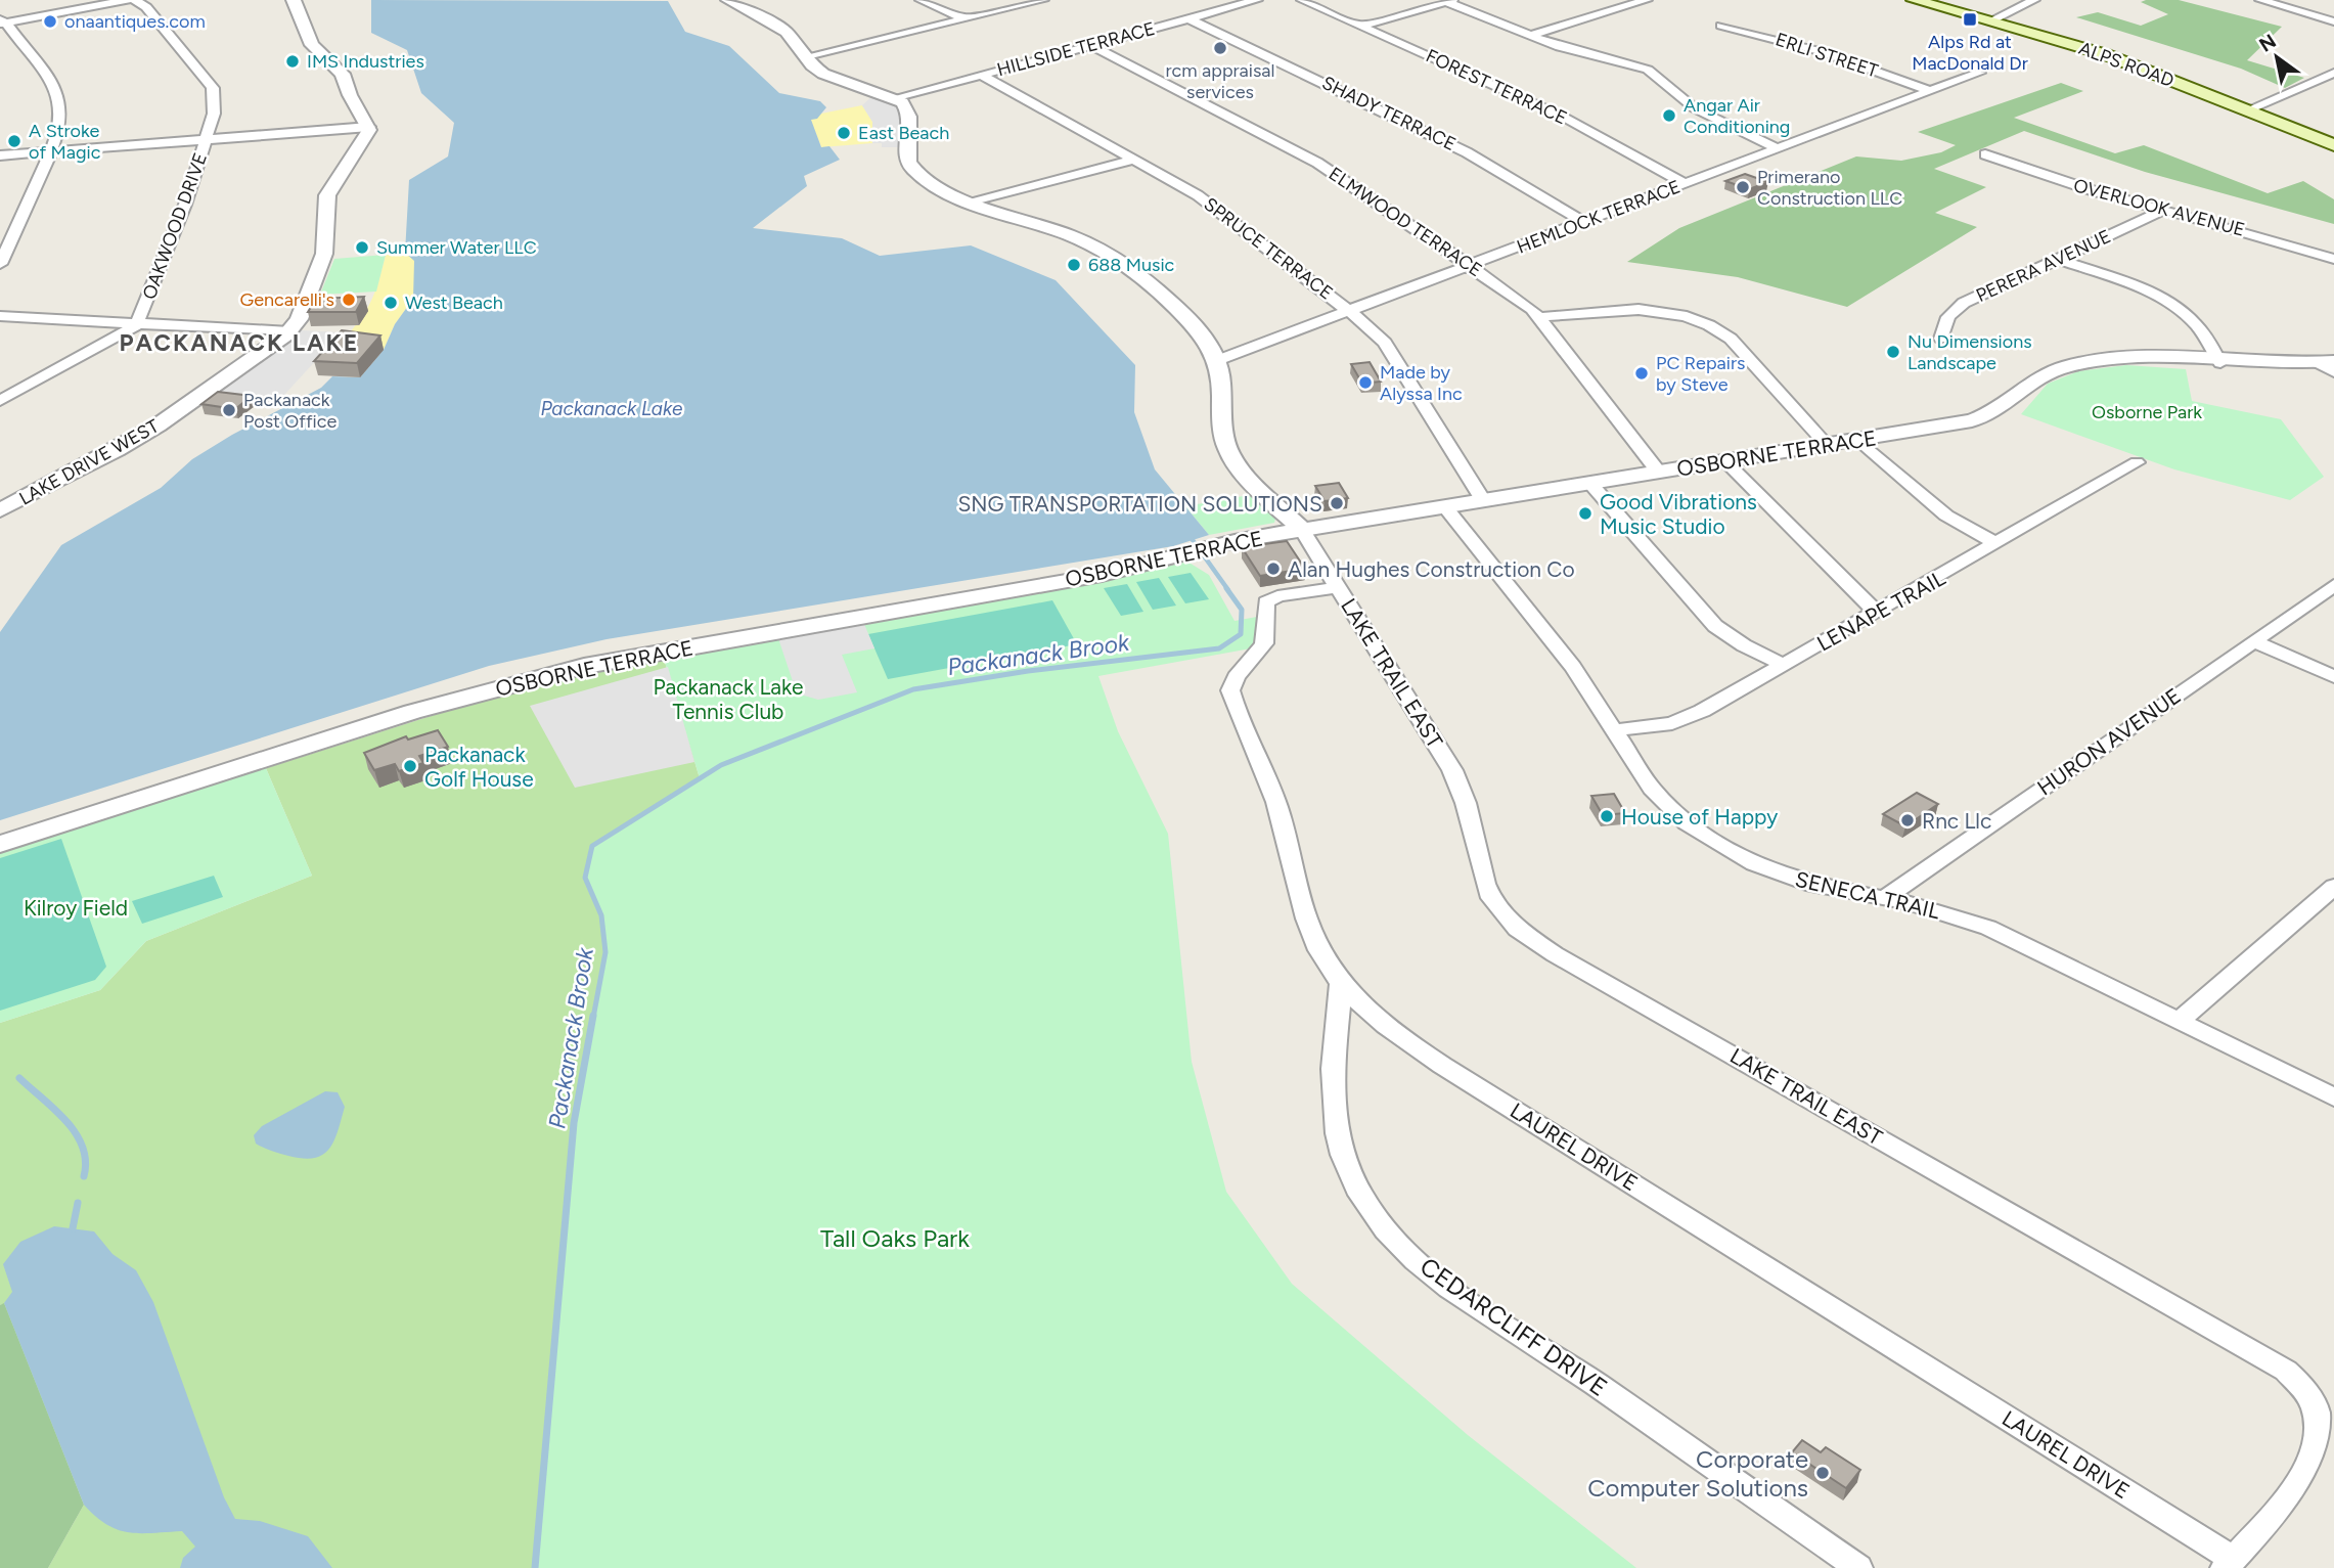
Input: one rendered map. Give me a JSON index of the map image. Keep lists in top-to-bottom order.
{
  "streets": {
    "main road": ["ALPS ROAD"],
    "street": [
      "HILLSIDE TERRACE",
      "ERLI STREET",
      "FOREST TERRACE",
      "SHADY TERRACE",
      "OVERLOOK AVENUE",
      "HEMLOCK TERRACE",
      "ELMWOOD TERRACE",
      "OAKWOOD DRIVE",
      "SPRUCE TERRACE",
      "PERERA AVENUE",
      "OSBORNE TERRACE",
      "LAKE DRIVE WEST",
      "LENAPE TRAIL",
      "LAKE TRAIL EAST",
      "HURON AVENUE",
      "SENECA TRAIL",
      "LAUREL DRIVE",
      "CEDARCLIFF DRIVE"
    ]
  },
  "crossings": [
    ["HILLSIDE TERRACE", "SHADY TERRACE"],
    ["HILLSIDE TERRACE", "ELMWOOD TERRACE"],
    ["HILLSIDE TERRACE", "SPRUCE TERRACE"],
    ["ERLI STREET", "HEMLOCK TERRACE"],
    ["FOREST TERRACE", "HEMLOCK TERRACE"],
    ["SHADY TERRACE", "HEMLOCK TERRACE"],
    ["OVERLOOK AVENUE", "PERERA AVENUE"],
    ["HEMLOCK TERRACE", "ELMWOOD TERRACE"],
    ["HEMLOCK TERRACE", "SPRUCE TERRACE"],
    ["ELMWOOD TERRACE", "OSBORNE TERRACE"],
    ["SPRUCE TERRACE", "OSBORNE TERRACE"],
    ["OSBORNE TERRACE", "LAKE TRAIL EAST"],
    ["OSBORNE TERRACE", "SENECA TRAIL"],
    ["LENAPE TRAIL", "SENECA TRAIL"],
    ["LAKE TRAIL EAST", "LAUREL DRIVE"],
    ["HURON AVENUE", "SENECA TRAIL"],
    ["LAUREL DRIVE", "CEDARCLIFF DRIVE"]
  ],
  "districts": ["PACKANACK LAKE"],
  "water": ["Packanack Lake", "Packanack Brook"],
  "parks": [
    "Osborne Park",
    "Packanack Lake Tennis Club",
    "Kilroy Field",
    "Tall Oaks Park"
  ],
  "places": {
    "transit": ["Alps Rd at MacDonald Dr"],
    "other": [
      "onaantiques.com",
      "rcm appraisal services",
      "IMS Industries",
      "Angar Air Conditioning",
      "East Beach",
      "A Stroke of Magic",
      "Primerano Construction LLC",
      "Summer Water LLC",
      "688 Music",
      "Gencarelli's",
      "West Beach",
      "Nu Dimensions Landscape",
      "PC Repairs by Steve",
      "Made by Alyssa Inc",
      "Packanack Post Office",
      "SNG TRANSPORTATION SOLUTIONS",
      "Good Vibrations Music Studio",
      "Alan Hughes Construction Co",
      "Packanack Golf House",
      "House of Happy",
      "Rnc Llc",
      "Corporate Computer Solutions"
    ]
  },
  "north": "top left"
}
